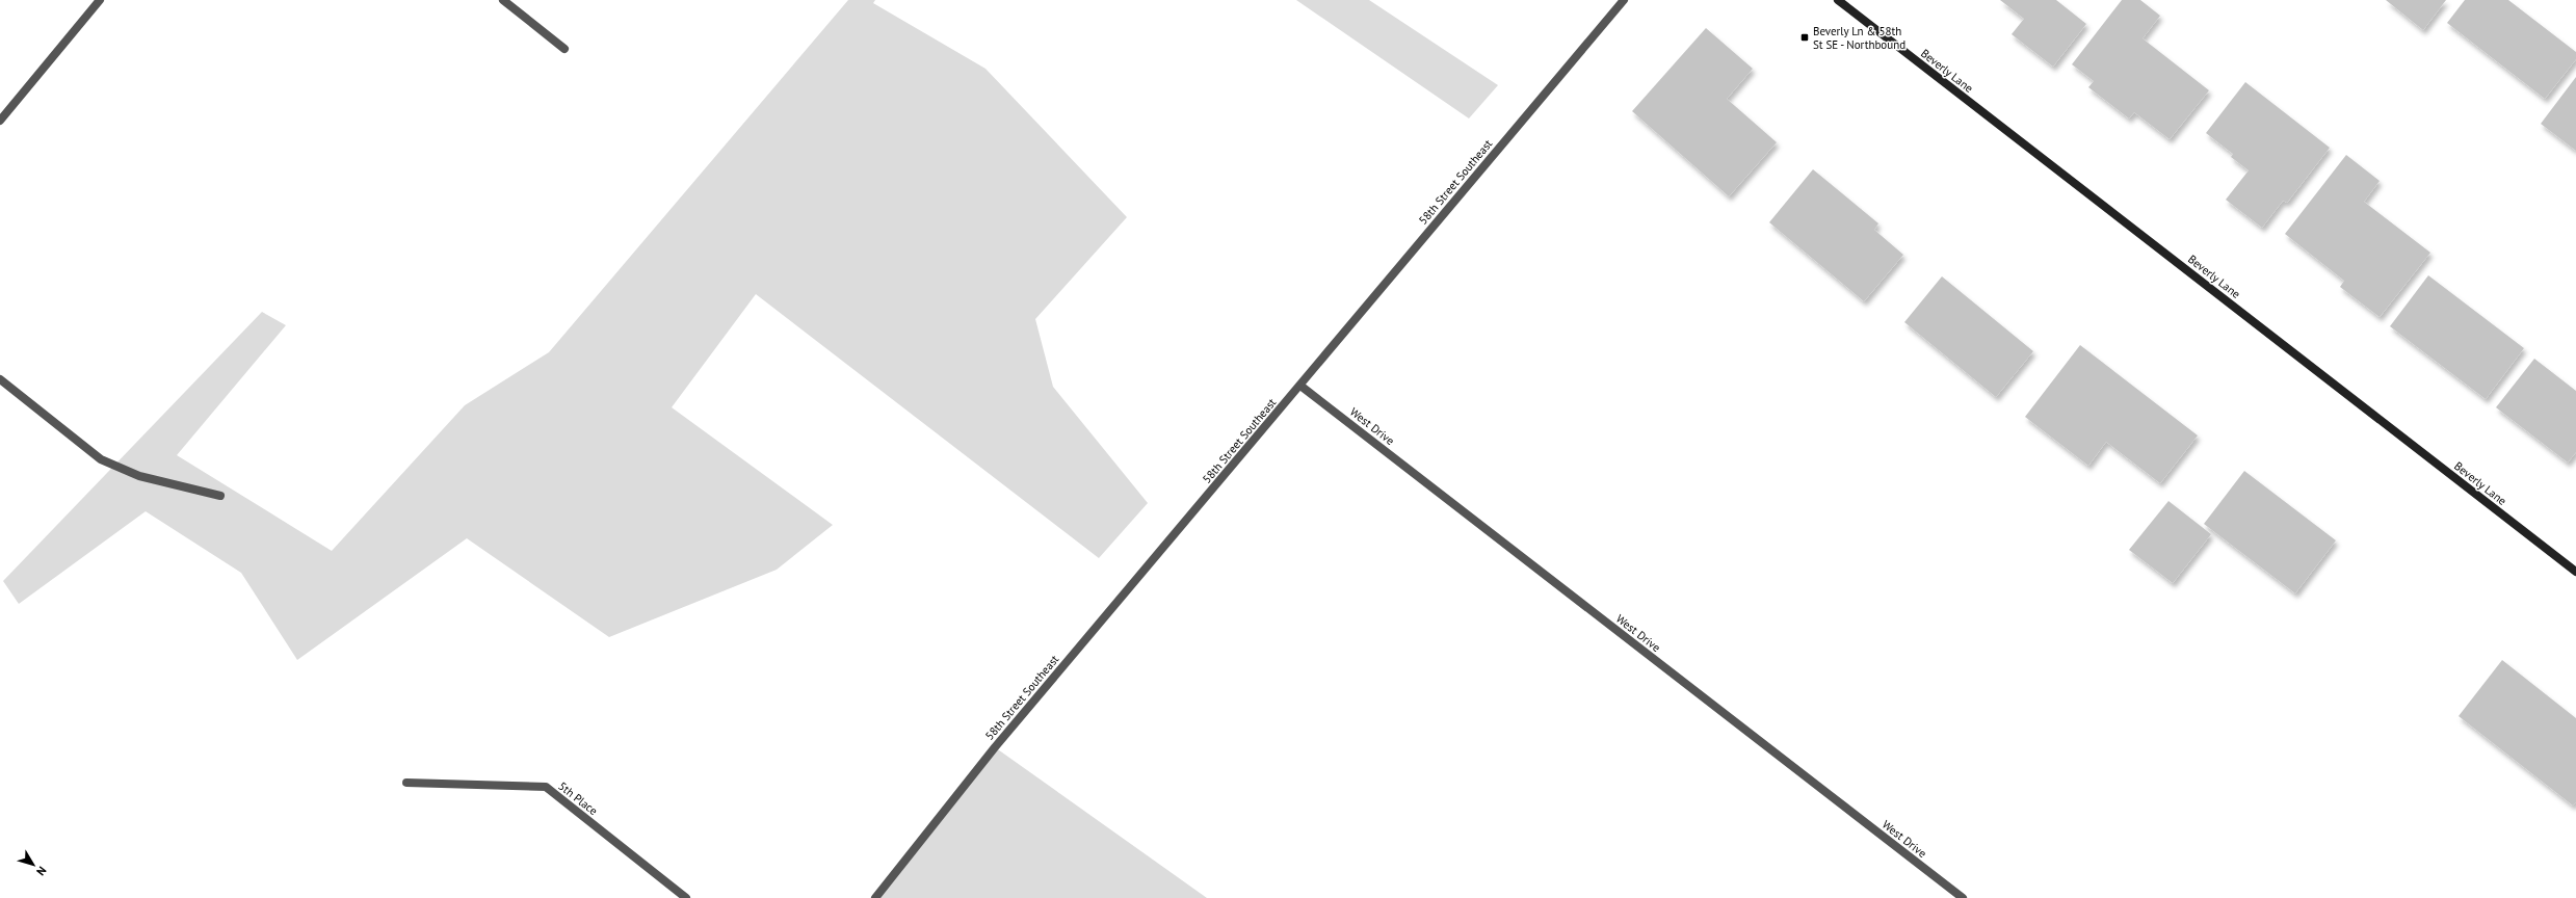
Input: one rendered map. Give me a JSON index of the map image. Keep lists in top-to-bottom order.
{
  "streets": {
    "street": [
      "Beverly Lane",
      "58th Street Southeast",
      "West Drive",
      "5th Place"
    ]
  },
  "crossings": [
    ["58th Street Southeast", "West Drive"]
  ],
  "places": {
    "transit": ["Beverly Ln & 58th St SE - Northbound"]
  },
  "north": "bottom right"
}
